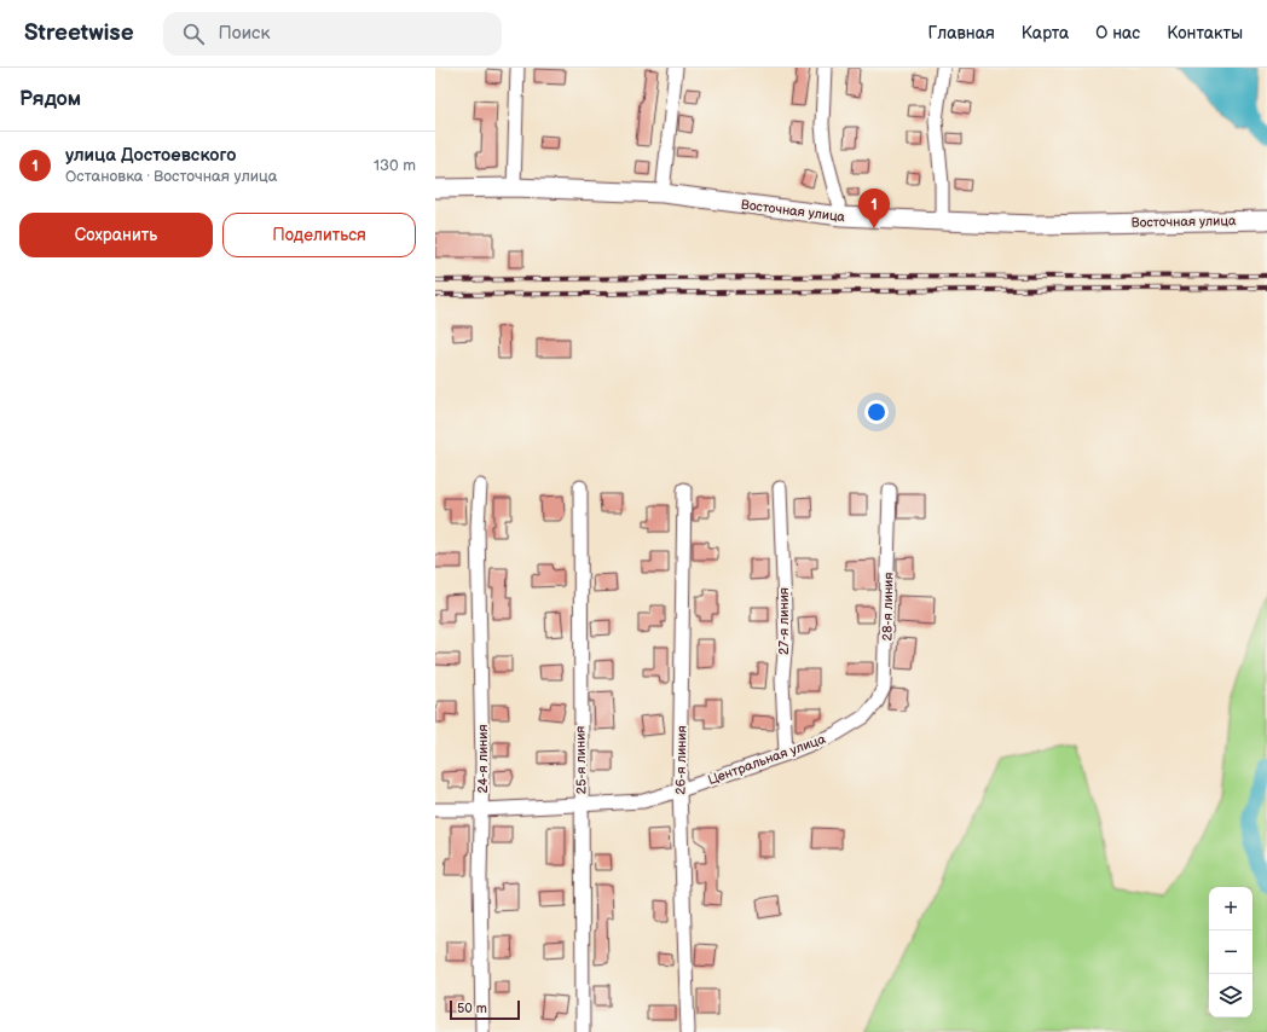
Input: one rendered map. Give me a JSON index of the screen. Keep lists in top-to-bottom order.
{
  "streets": {
    "main road": ["Восточная улица"],
    "street": [
      "28-я линия",
      "27-я линия",
      "24-я линия",
      "Центральная улица",
      "25-я линия",
      "26-я линия"
    ]
  },
  "crossings": [
    ["28-я линия", "Центральная улица"],
    ["27-я линия", "Центральная улица"],
    ["24-я линия", "Центральная улица"],
    ["Центральная улица", "25-я линия"],
    ["Центральная улица", "26-я линия"]
  ],
  "scale_bar": "50 m",
  "page": {
    "header": "Streetwise",
    "search": "Поиск",
    "nav": [
      "Главная",
      "Карта",
      "О нас",
      "Контакты"
    ],
    "heading": "Рядом",
    "list": [
      {
        "mark": "1",
        "name": "улица Достоевского",
        "note": "Остановка · Восточная улица",
        "value": "130 m"
      }
    ],
    "pins": "1",
    "buttons": ["Сохранить", "Поделиться"],
    "map_buttons": ["+", "−"],
    "scale": "50 m"
  }
}
